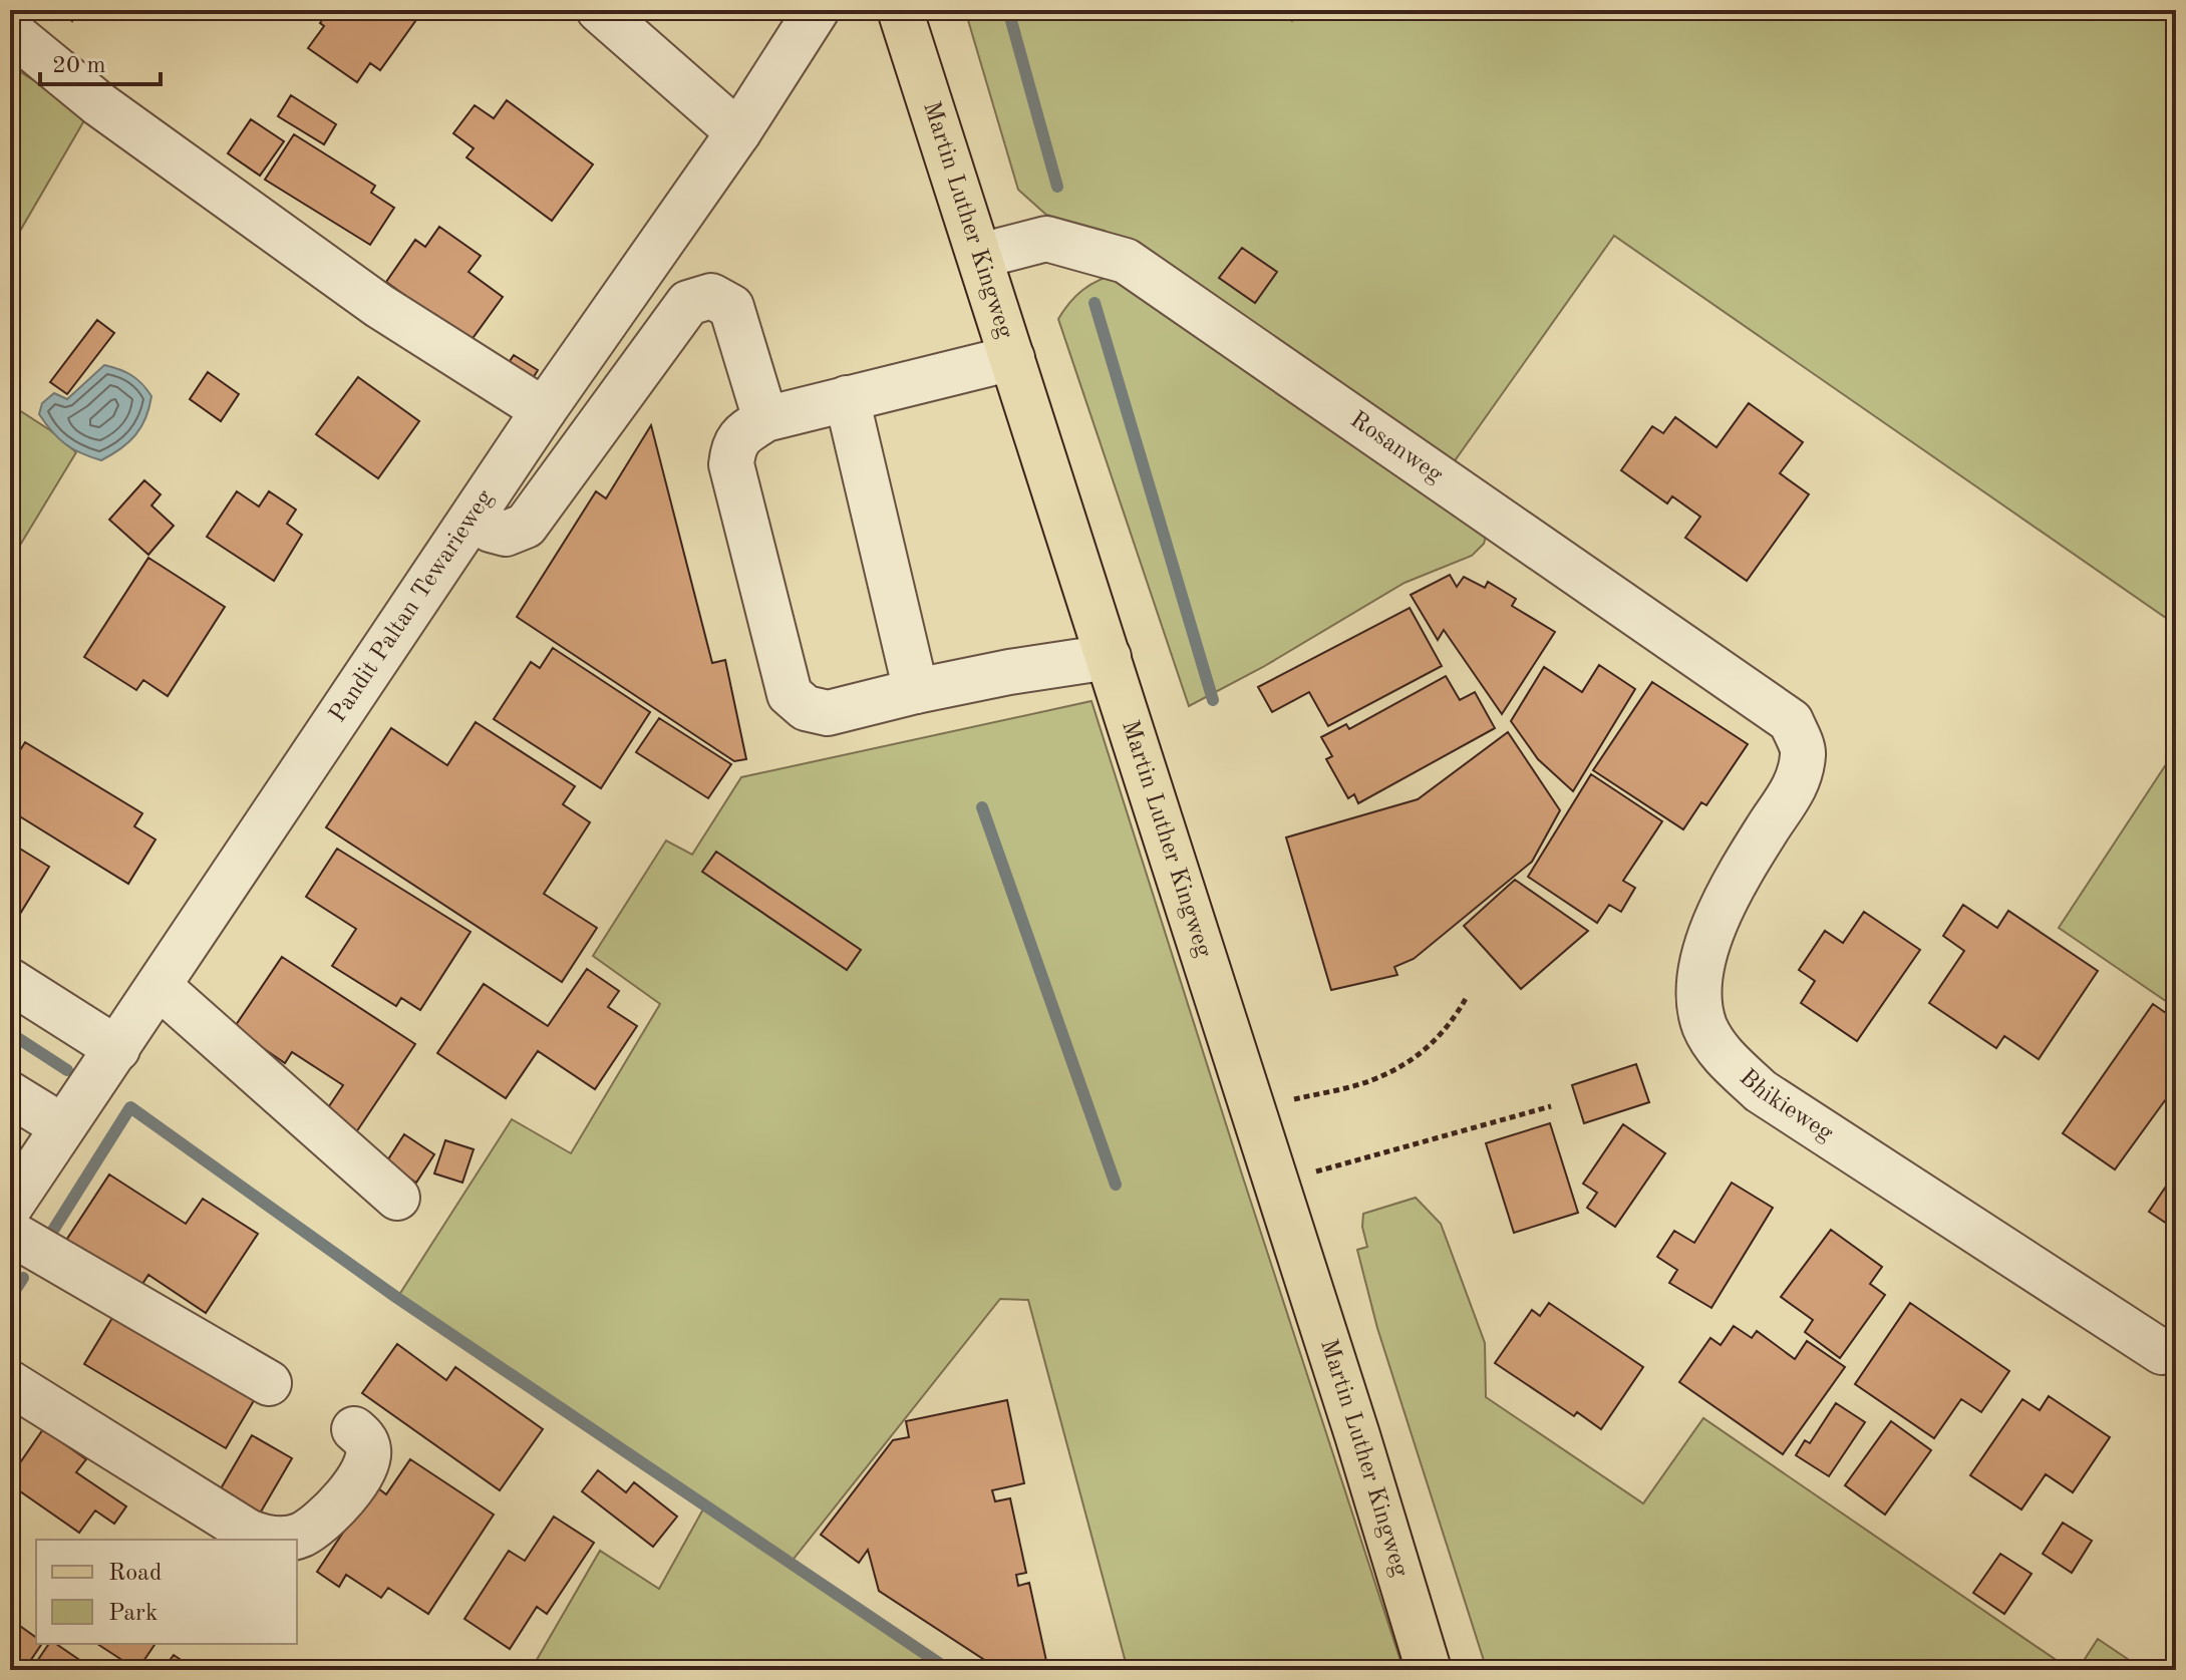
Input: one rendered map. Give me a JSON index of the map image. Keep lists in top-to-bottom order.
{
  "streets": {
    "main road": ["Martin Luther Kingweg"],
    "street": ["Rosanweg", "Pandit Paltan Tewarieweg", "Bhikieweg"]
  },
  "crossings": [
    ["Martin Luther Kingweg", "Rosanweg"],
    ["Rosanweg", "Bhikieweg"]
  ],
  "legend": ["Road", "Park"],
  "scale_bar": "20 m"
}
